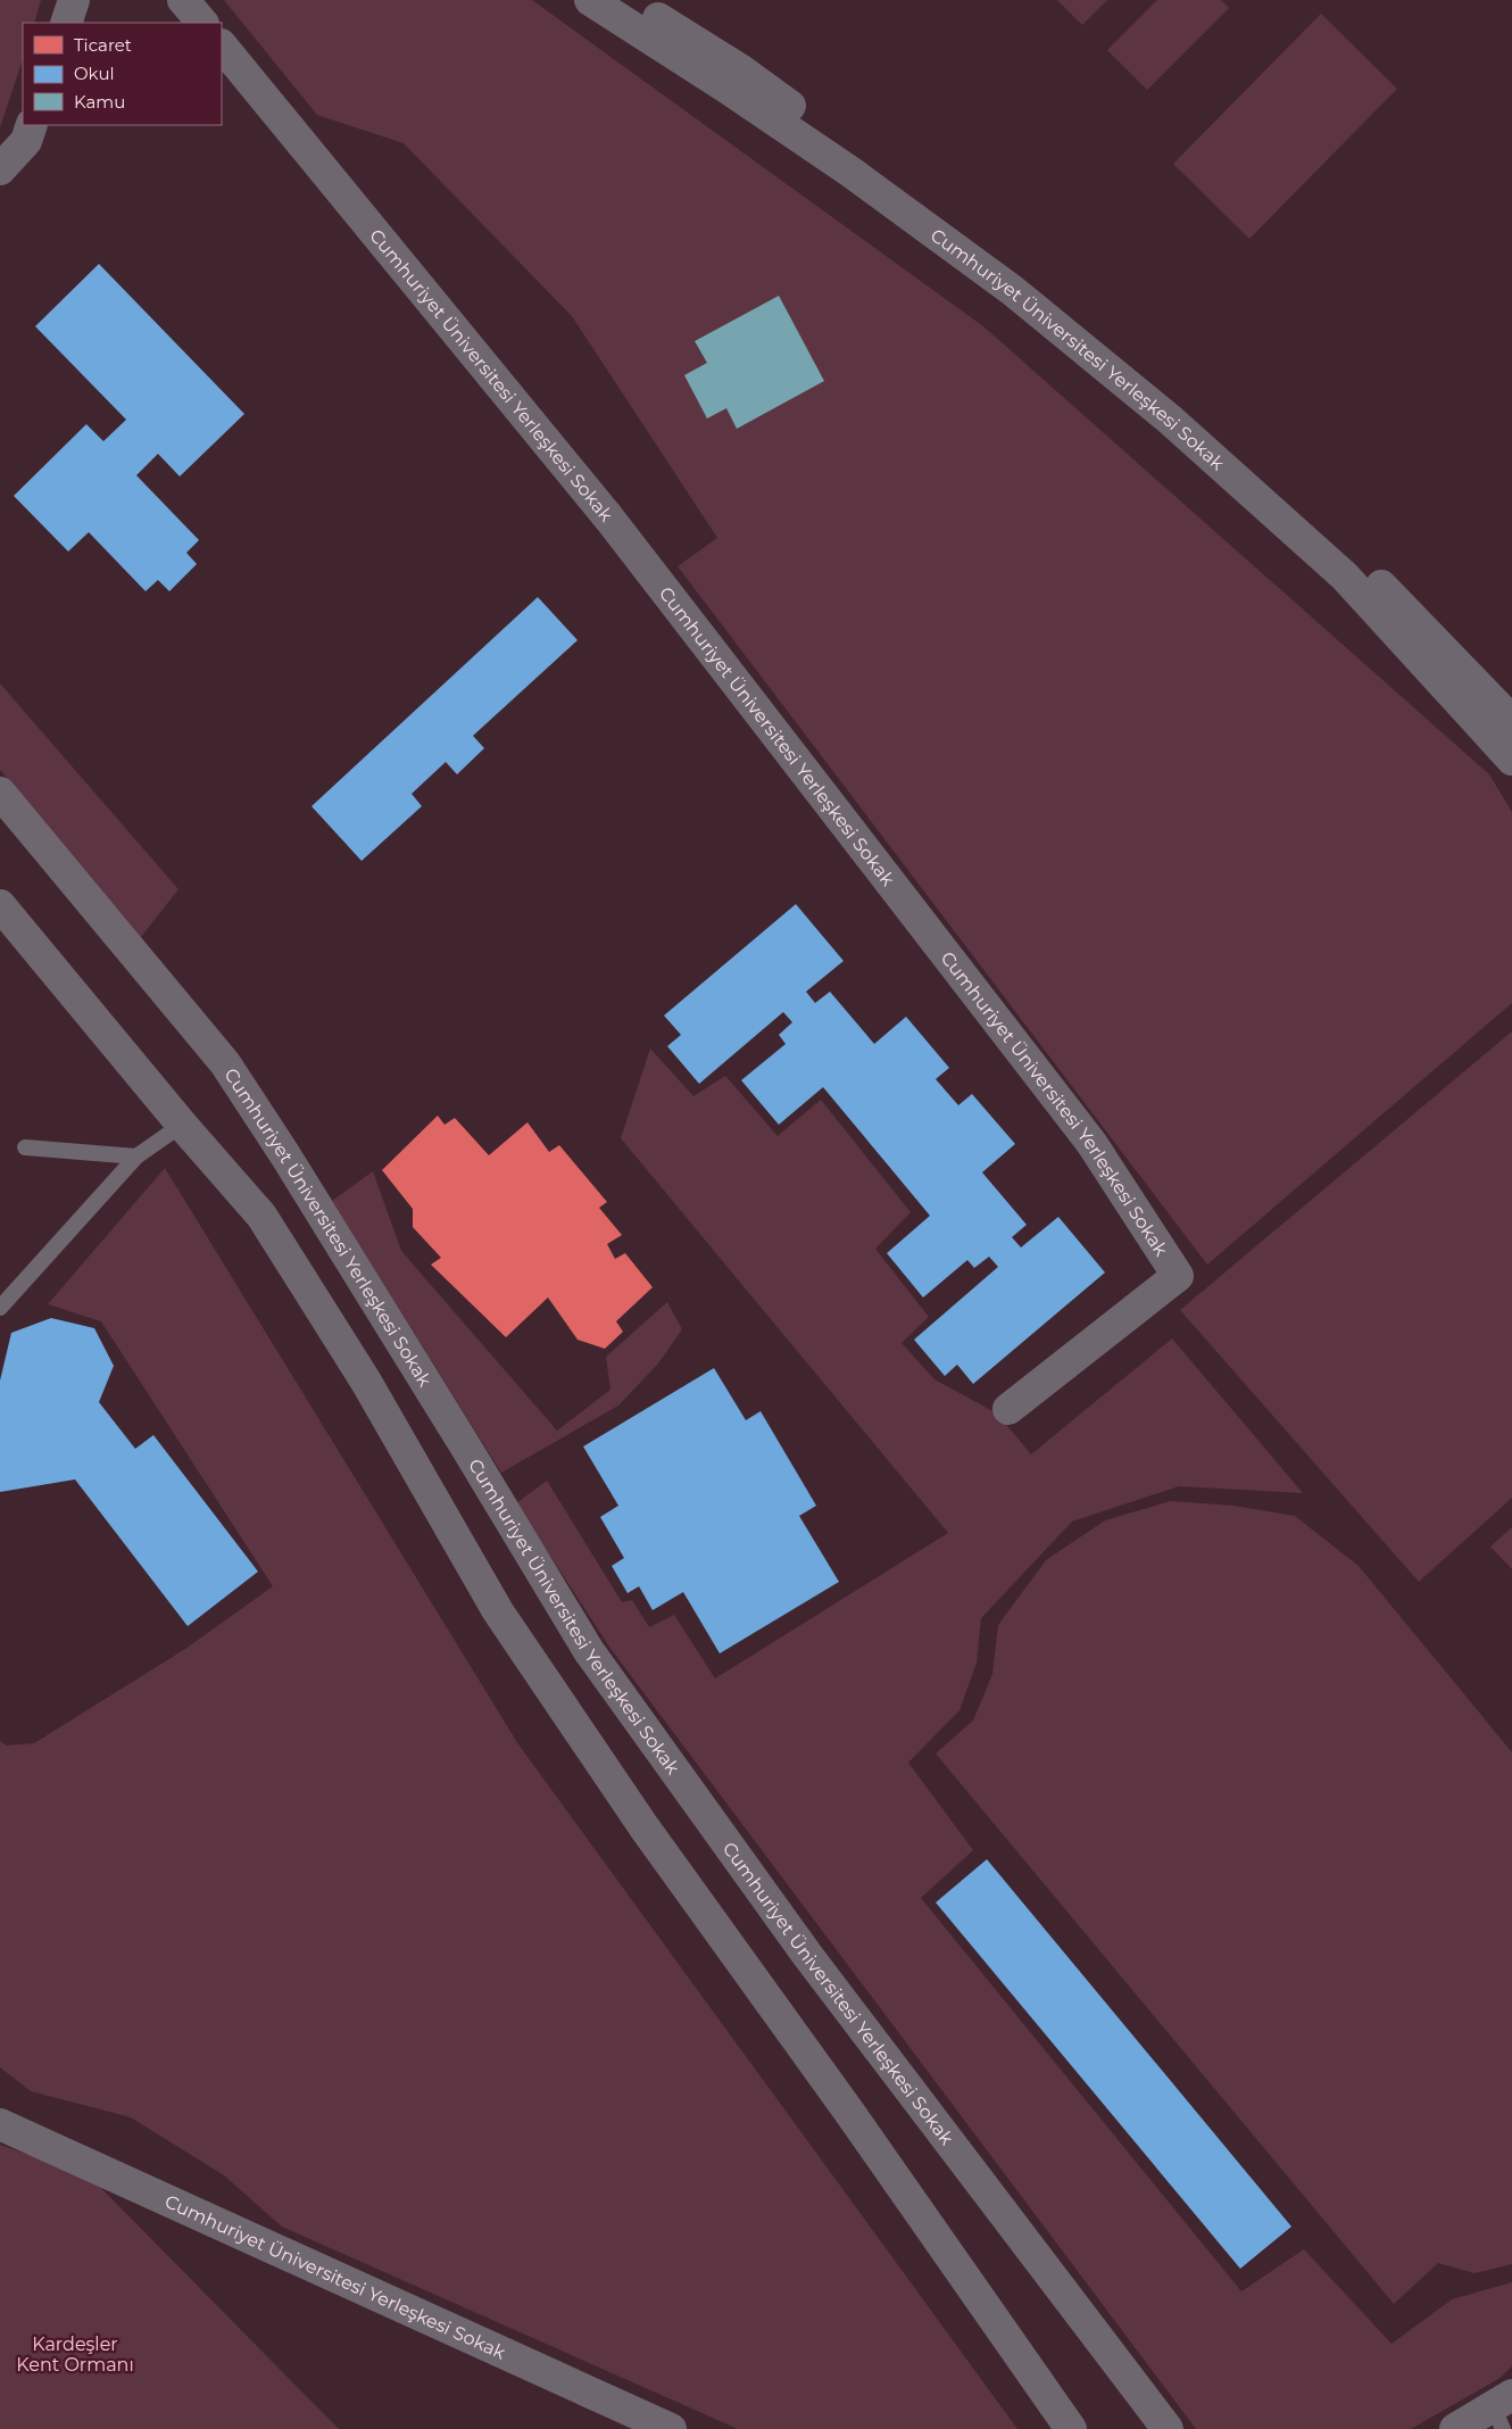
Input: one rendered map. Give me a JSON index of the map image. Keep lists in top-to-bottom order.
{
  "streets": {
    "street": ["Cumhuriyet Üniversitesi Yerleşkesi Sokak"]
  },
  "parks": ["Kardeşler Kent Ormanı"],
  "legend": ["Ticaret", "Okul", "Kamu"]
}
